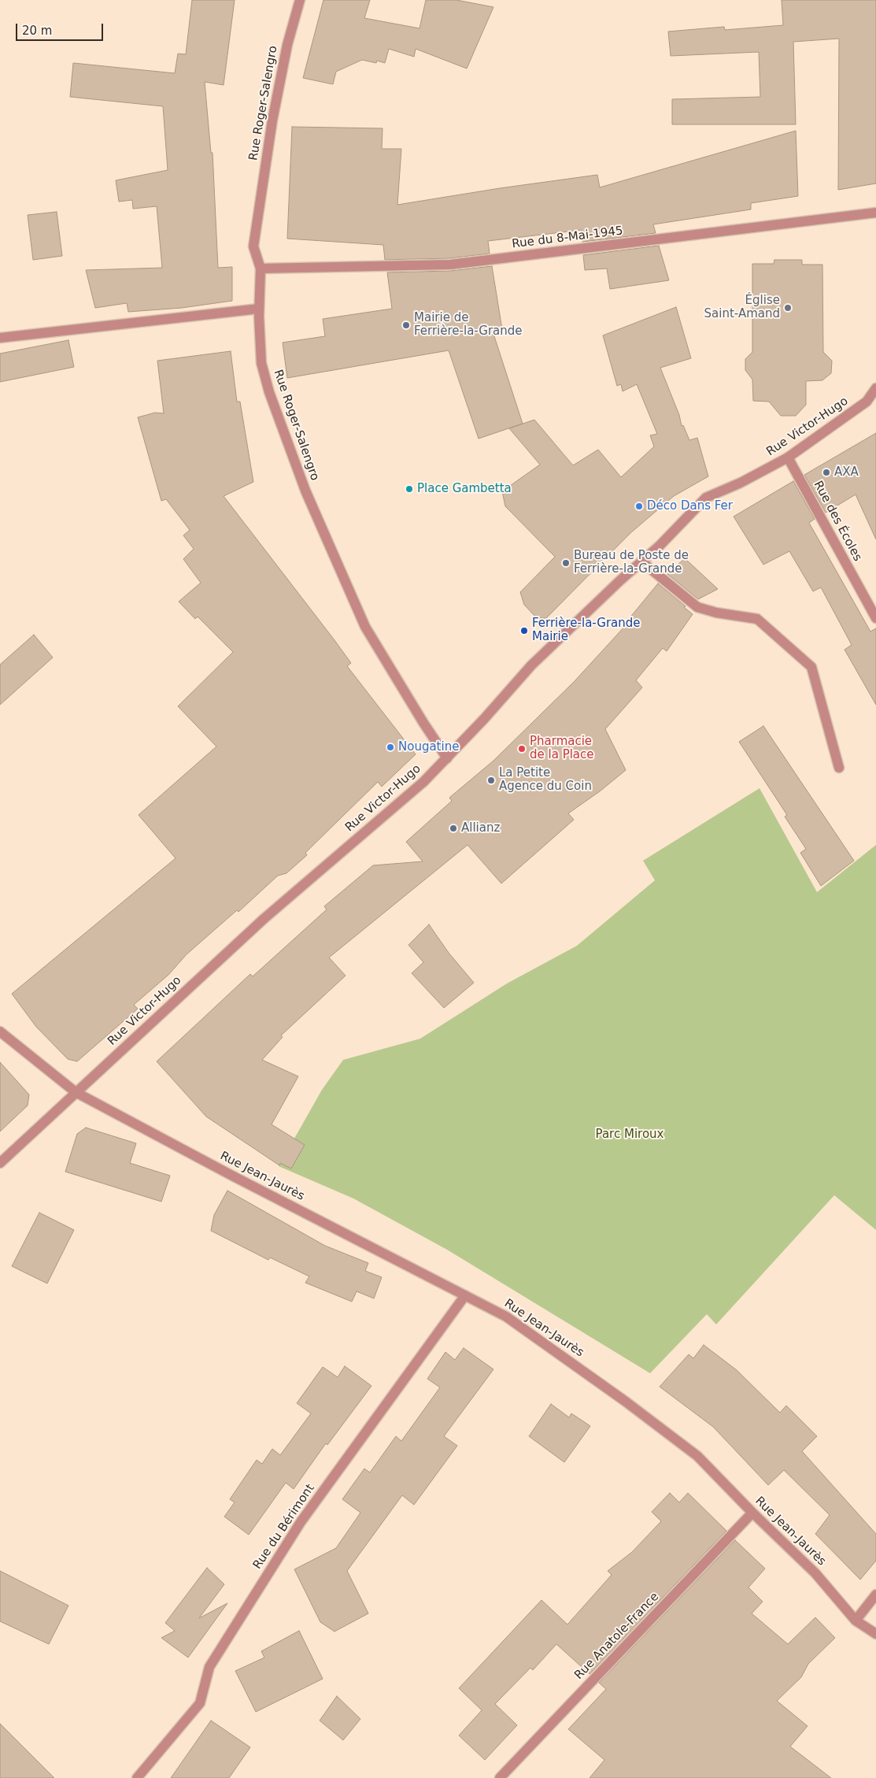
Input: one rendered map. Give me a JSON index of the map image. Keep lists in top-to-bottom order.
{
  "streets": {
    "street": [
      "Rue Roger-Salengro",
      "Rue du 8-Mai-1945",
      "Rue Victor-Hugo",
      "Rue des Écoles",
      "Rue Jean-Jaurès",
      "Rue du Bérimont",
      "Rue Anatole-France"
    ]
  },
  "crossings": [
    ["Rue Roger-Salengro", "Rue du 8-Mai-1945"],
    ["Rue Roger-Salengro", "Rue Victor-Hugo"],
    ["Rue Victor-Hugo", "Rue des Écoles"],
    ["Rue Victor-Hugo", "Rue Jean-Jaurès"],
    ["Rue Jean-Jaurès", "Rue du Bérimont"],
    ["Rue Jean-Jaurès", "Rue Anatole-France"]
  ],
  "parks": ["Parc Miroux"],
  "places": [
    "Église Saint-Amand",
    "Mairie de Ferrière-la-Grande",
    "AXA",
    "Place Gambetta",
    "Déco Dans Fer",
    "Bureau de Poste de Ferrière-la-Grande",
    "Ferrière-la-Grande Mairie",
    "Nougatine",
    "Pharmacie de la Place",
    "La Petite Agence du Coin",
    "Allianz"
  ],
  "scale_bar": "20 m"
}
